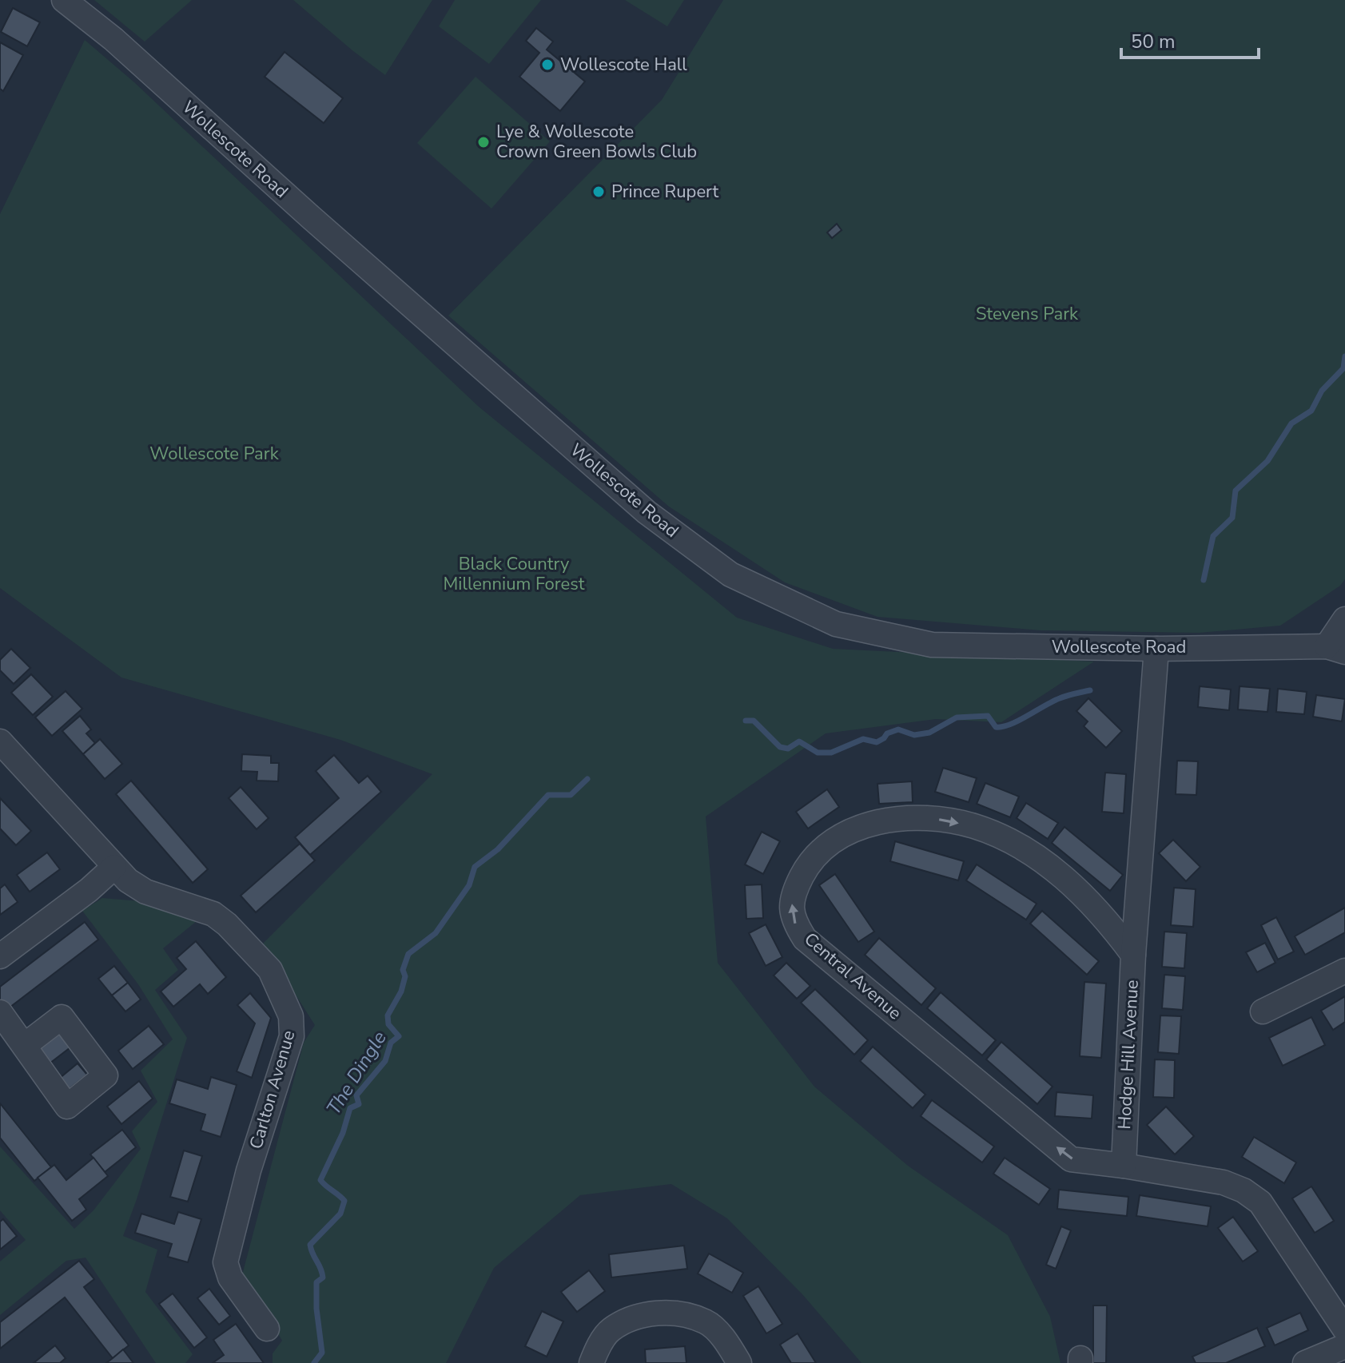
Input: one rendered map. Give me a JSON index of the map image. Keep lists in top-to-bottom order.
{
  "streets": {
    "street": [
      "Wollescote Road",
      "Central Avenue",
      "Hodge Hill Avenue",
      "Carlton Avenue"
    ]
  },
  "crossings": [
    ["Wollescote Road", "Hodge Hill Avenue"],
    ["Central Avenue", "Hodge Hill Avenue"]
  ],
  "water": ["The Dingle"],
  "parks": ["Stevens Park", "Wollescote Park", "Black Country Millennium Forest"],
  "places": ["Wollescote Hall", "Lye & Wollescote Crown Green Bowls Club", "Prince Rupert"],
  "scale_bar": "50 m"
}
